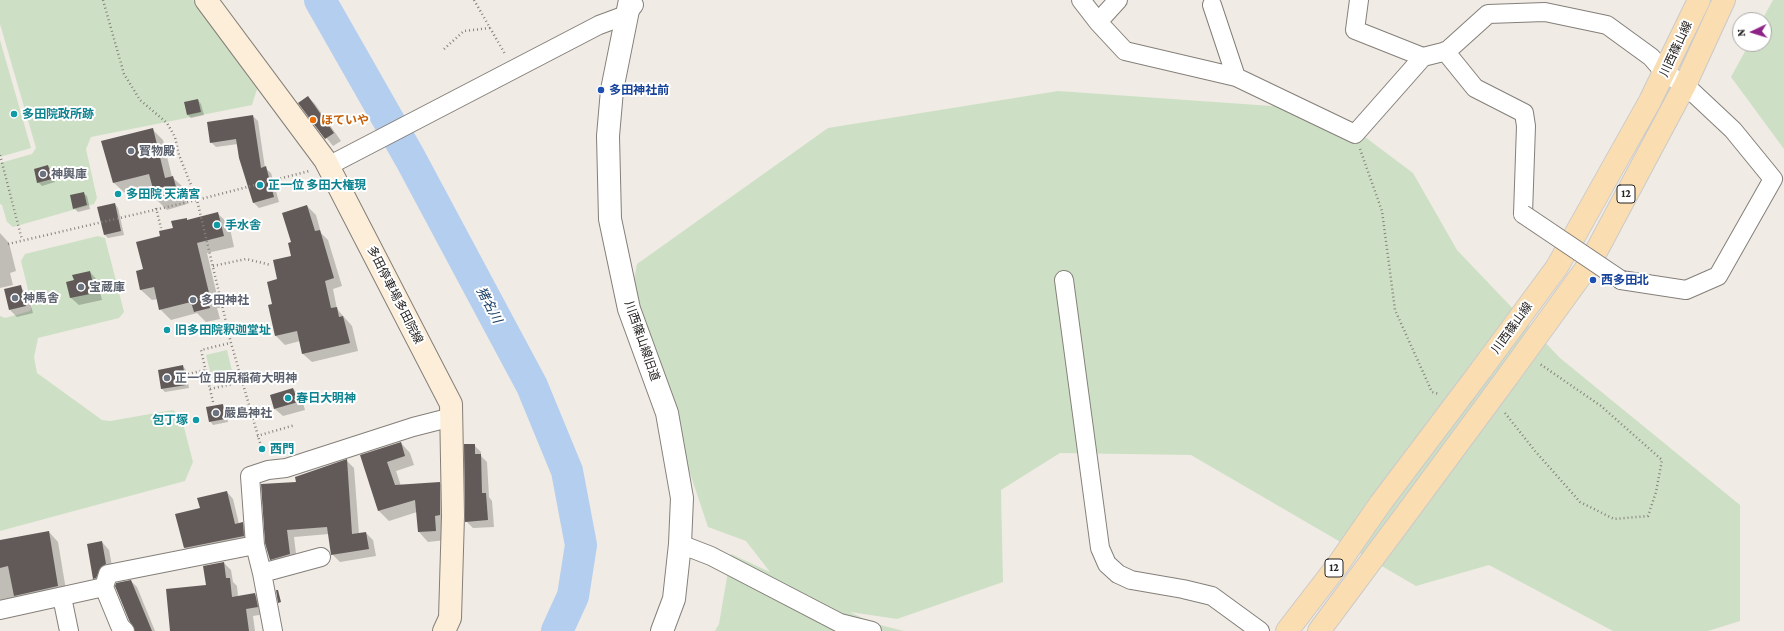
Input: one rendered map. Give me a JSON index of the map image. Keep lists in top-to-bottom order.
{
  "streets": {
    "main road": ["川西篠山線", "12", "多田停車場多田院線"],
    "street": ["川西篠山線旧道"]
  },
  "water": ["猪名川"],
  "places": [
    "多田神社前",
    "多田院政所跡",
    "ほていや",
    "寳物殿",
    "神輿庫",
    "正一位 多田大権現",
    "多田院 天満宮",
    "手水舎",
    "西多田北",
    "宝蔵庫",
    "神馬舎",
    "多田神社",
    "旧多田院釈迦堂址",
    "正一位 田尻稲荷大明神",
    "春日大明神",
    "嚴島神社",
    "包丁塚",
    "西門"
  ],
  "north": "left"
}
